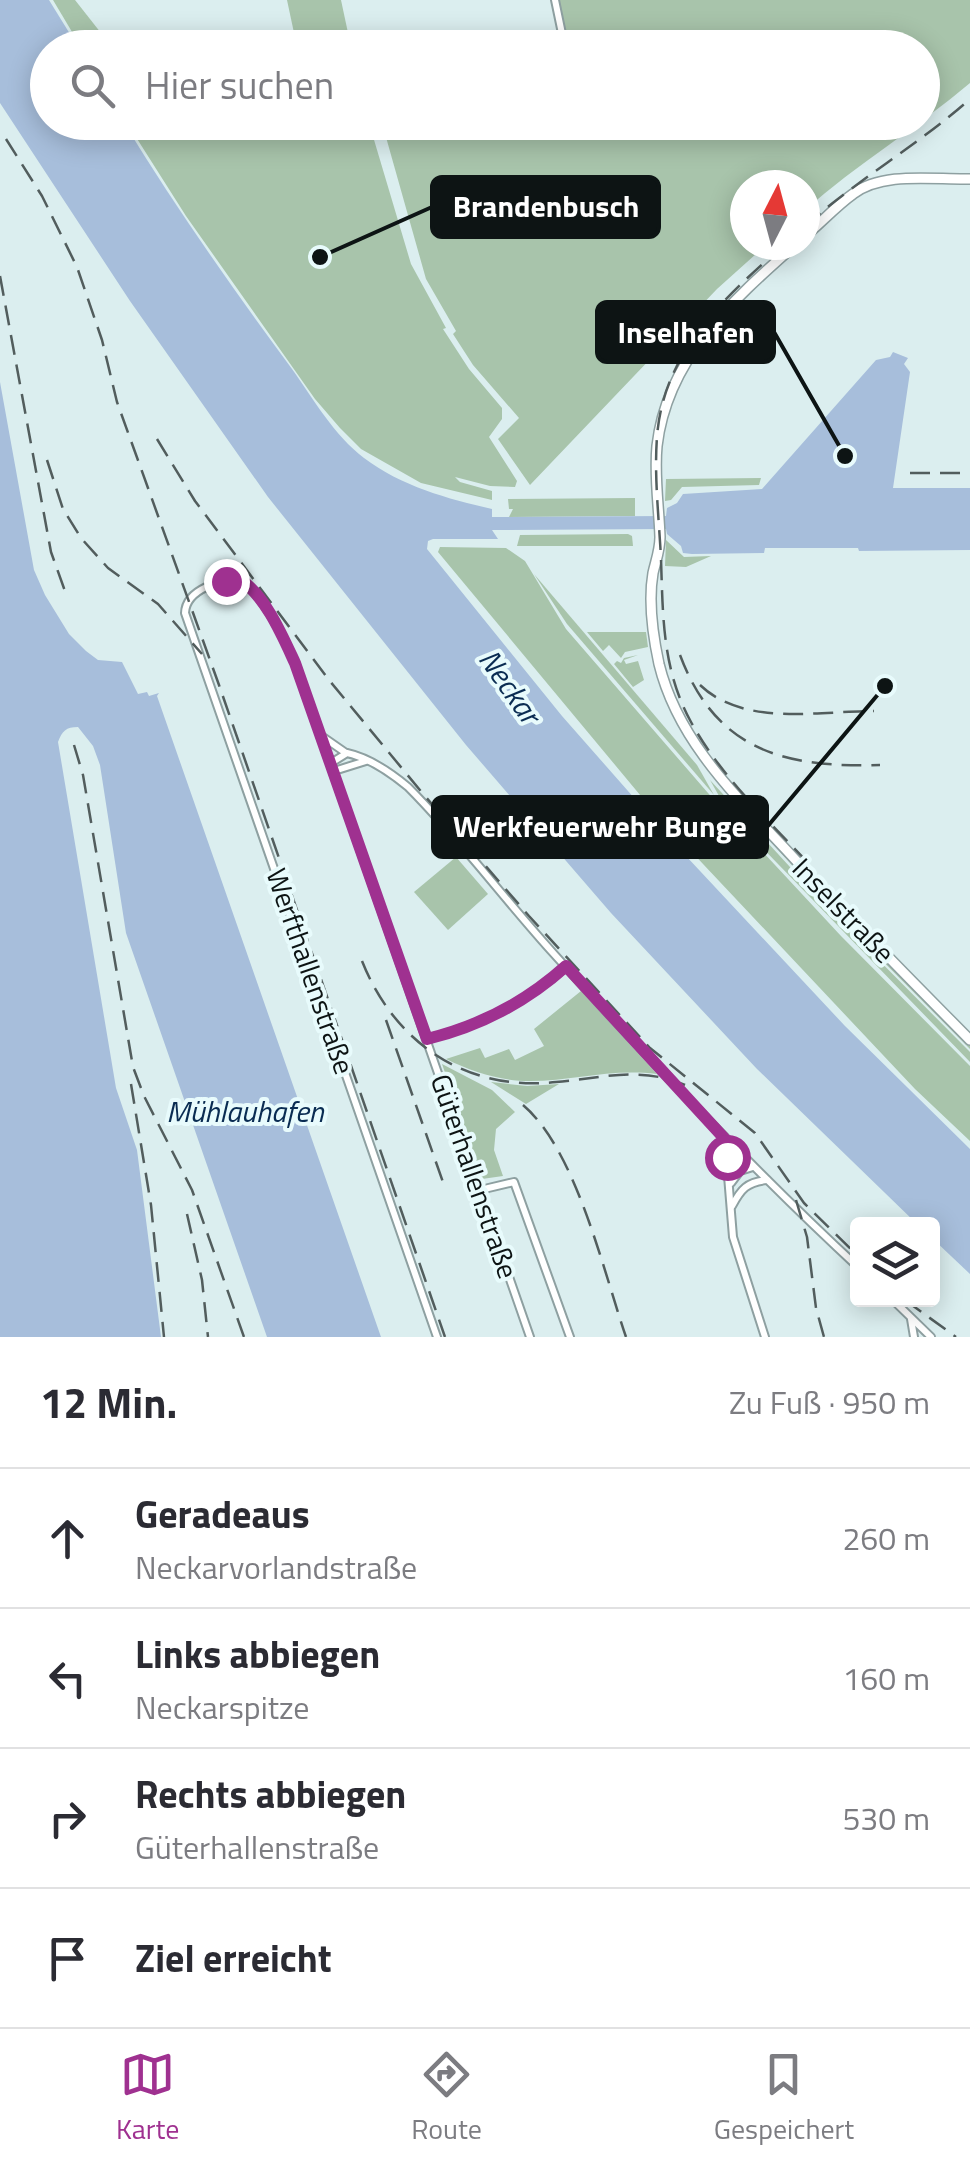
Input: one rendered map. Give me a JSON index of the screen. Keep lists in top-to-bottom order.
{
  "streets": {
    "street": ["Inselstraße", "Werfthallenstraße", "Güterhallenstraße"]
  },
  "crossings": [
    ["Werfthallenstraße", "Güterhallenstraße"]
  ],
  "water": ["Neckar", "Mühlauhafen"],
  "places": ["Brandenbusch", "Inselhafen", "Werkfeuerwehr Bunge"],
  "north": "top",
  "page": {
    "search": "Hier suchen",
    "heading": ["12 Min.", "Zu Fuß · 950 m"],
    "list": [
      ["Geradeaus", "Neckarvorlandstraße", "260 m"],
      ["Links abbiegen", "Neckarspitze", "160 m"],
      ["Rechts abbiegen", "Güterhallenstraße", "530 m"],
      "Ziel erreicht"
    ],
    "nav": ["Karte", "Route", "Gespeichert"]
  }
}
